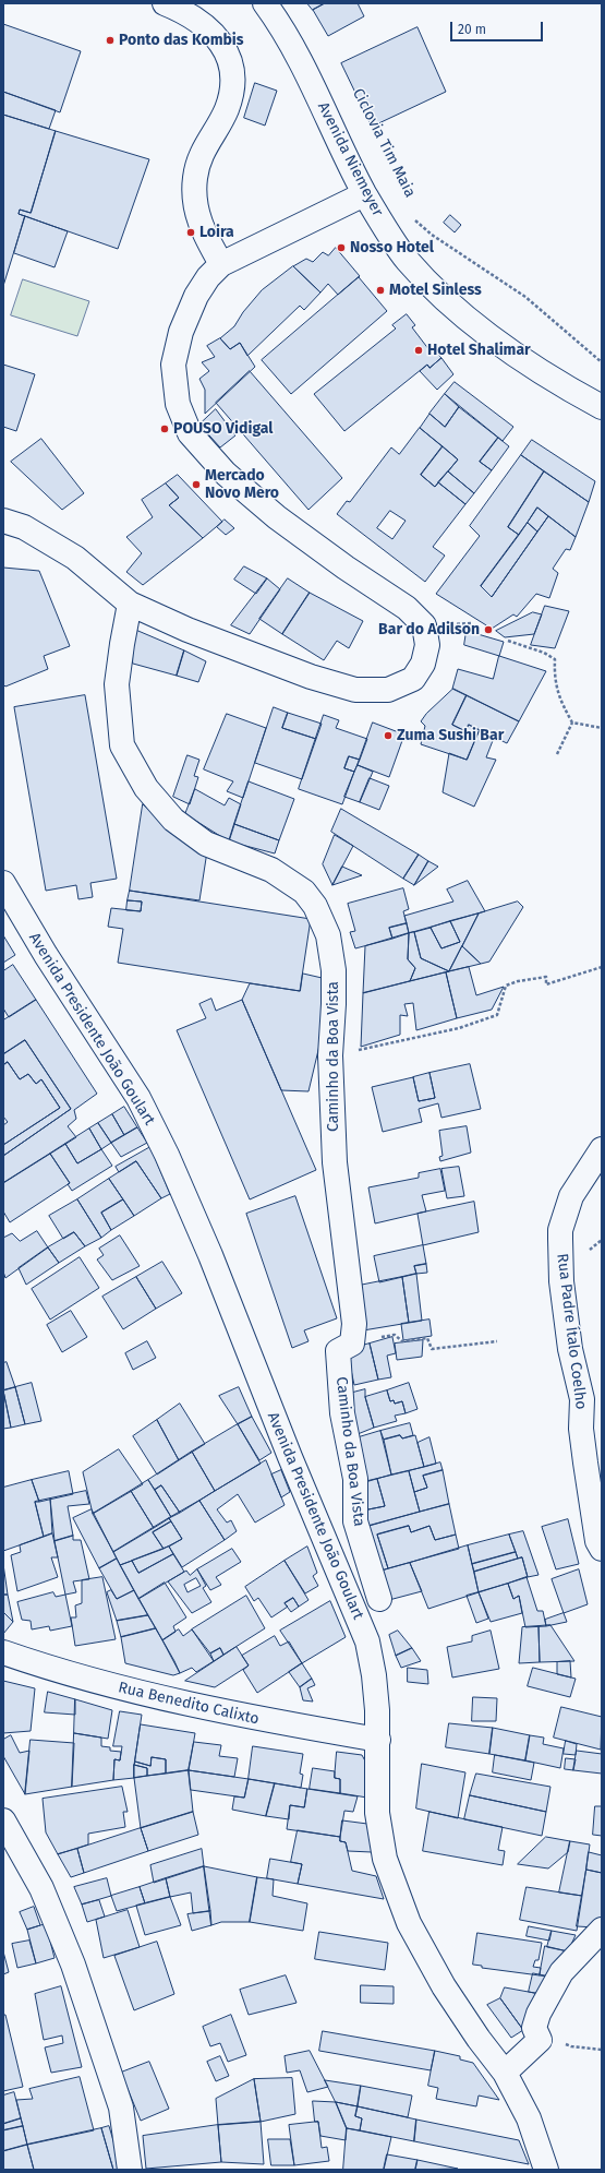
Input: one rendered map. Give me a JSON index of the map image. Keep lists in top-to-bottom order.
{
  "streets": {
    "street": [
      "Avenida Niemeyer",
      "Avenida Presidente João Goulart",
      "Caminho da Boa Vista",
      "Rua Padre Ítalo Coelho",
      "Rua Benedito Calixto"
    ],
    "path": ["Ciclovia Tim Maia"]
  },
  "crossings": [
    ["Avenida Presidente João Goulart", "Rua Benedito Calixto"]
  ],
  "places": [
    "Ponto das Kombis",
    "Loira",
    "Nosso Hotel",
    "Motel Sinless",
    "Hotel Shalimar",
    "POUSO Vidigal",
    "Mercado Novo Mero",
    "Bar do Adilson",
    "Zuma Sushi Bar"
  ],
  "scale_bar": "20 m"
}
